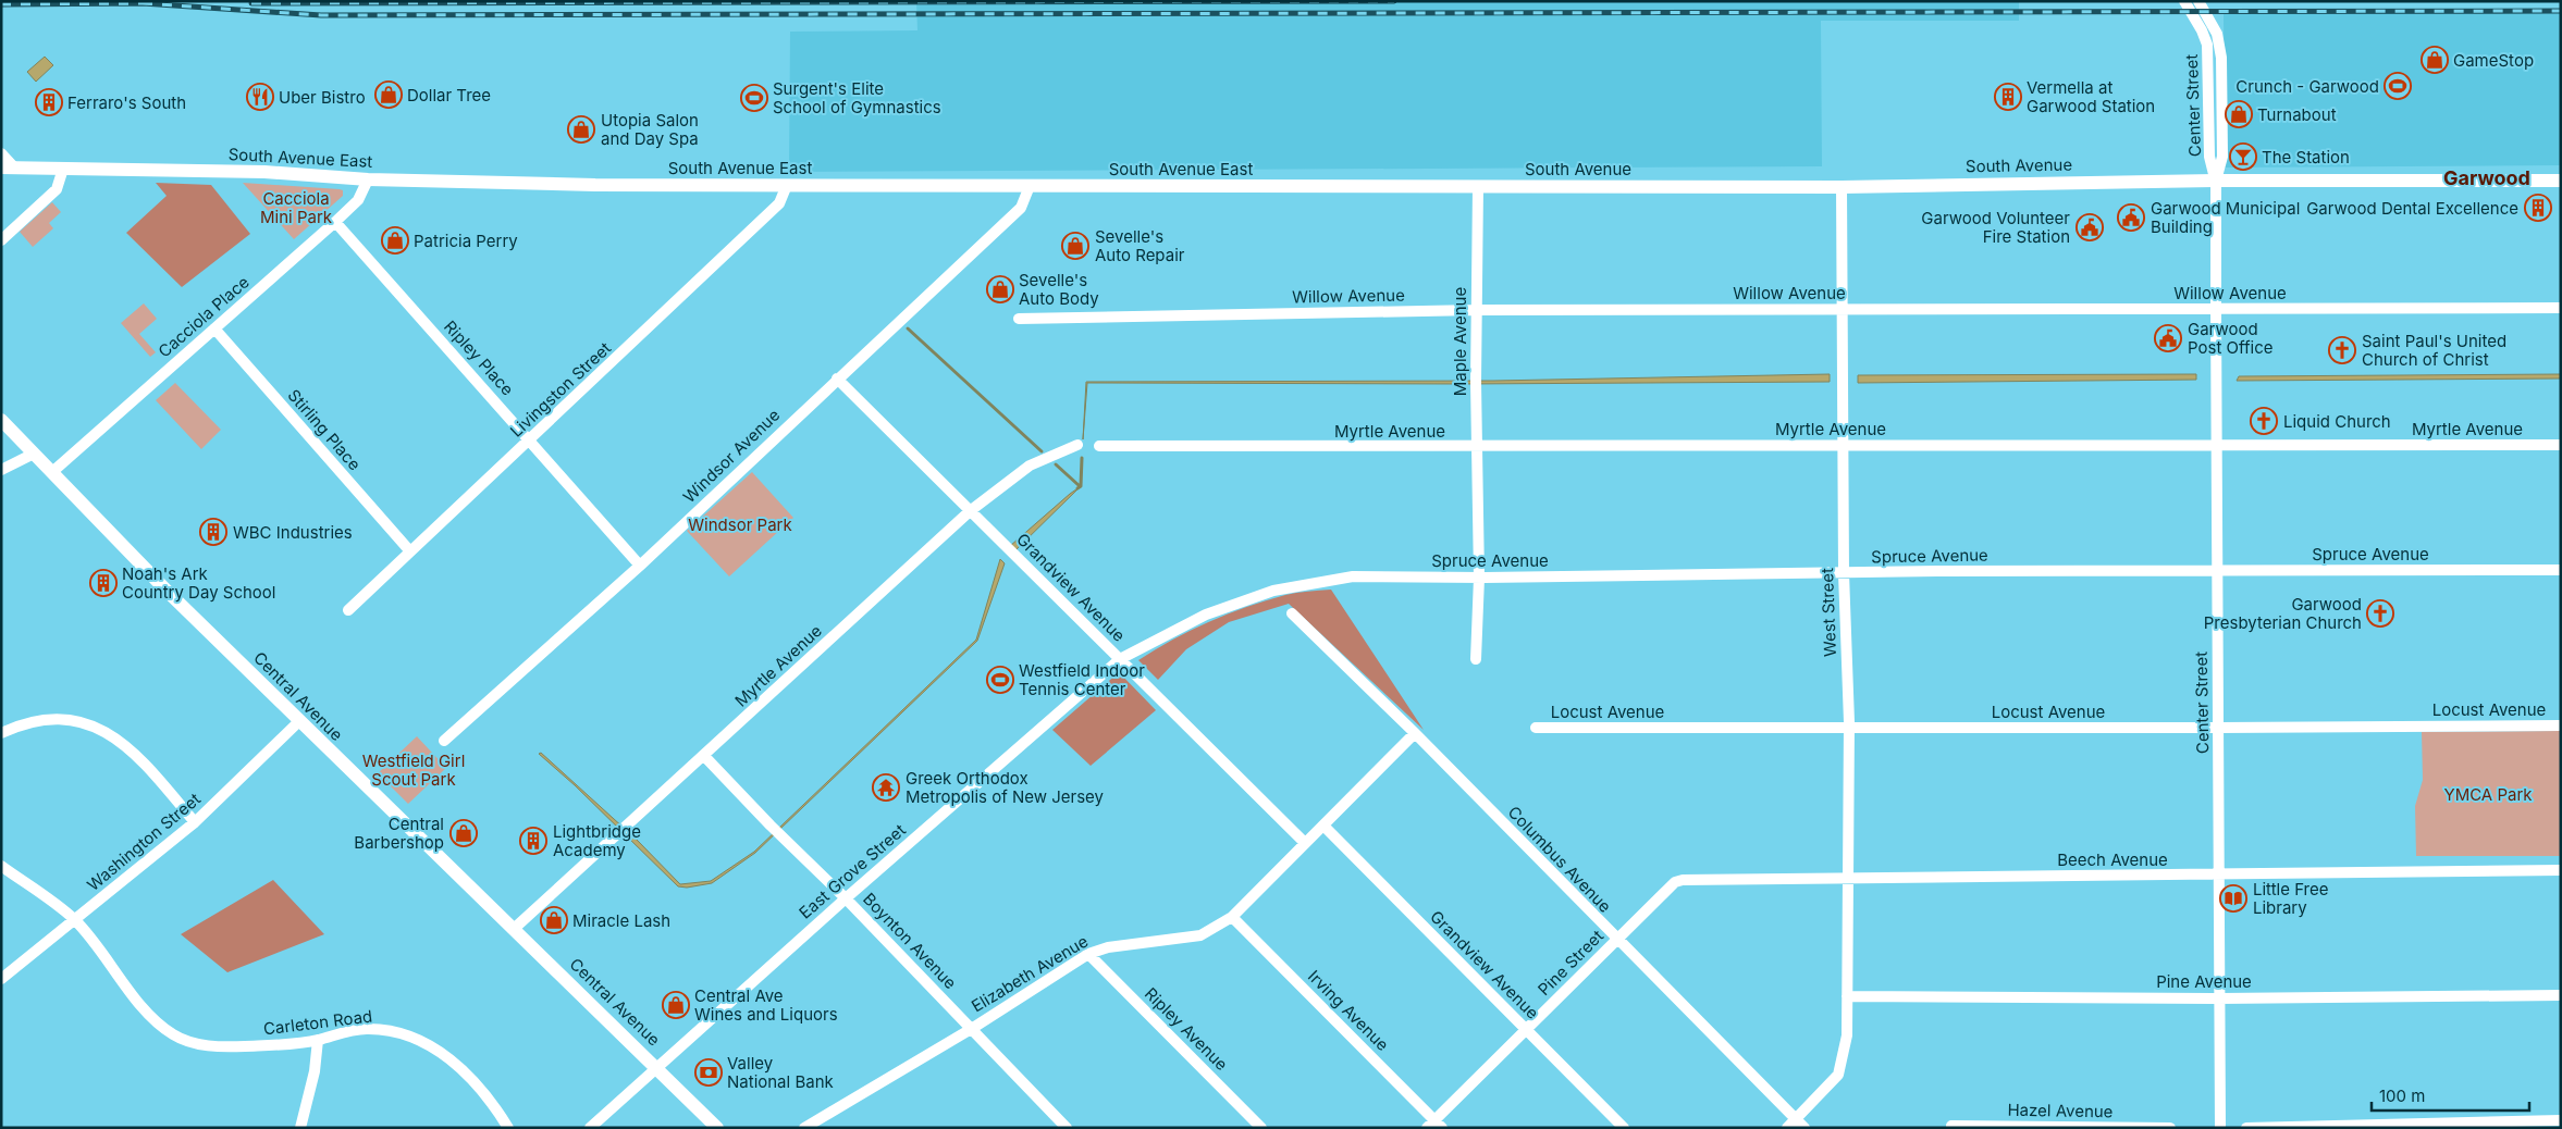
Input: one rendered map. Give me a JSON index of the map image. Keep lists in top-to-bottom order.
{
  "streets": {
    "main road": ["South Avenue East", "South Avenue", "Central Avenue"],
    "street": [
      "Center Street",
      "Willow Avenue",
      "Cacciola Place",
      "Maple Avenue",
      "Ripley Place",
      "Livingston Street",
      "Myrtle Avenue",
      "Stirling Place",
      "Windsor Avenue",
      "Spruce Avenue",
      "Grandview Avenue",
      "West Street",
      "Locust Avenue",
      "Washington Street",
      "Columbus Avenue",
      "Beech Avenue",
      "East Grove Street",
      "Boynton Avenue",
      "Pine Street",
      "Elizabeth Avenue",
      "Pine Avenue",
      "Irving Avenue",
      "Carleton Road",
      "Ripley Avenue",
      "Hazel Avenue"
    ]
  },
  "crossings": [
    ["Center Street", "South Avenue"],
    ["Center Street", "Willow Avenue"],
    ["Center Street", "Myrtle Avenue"],
    ["Center Street", "Spruce Avenue"],
    ["Center Street", "Locust Avenue"],
    ["Center Street", "Beech Avenue"],
    ["Center Street", "Pine Avenue"],
    ["South Avenue East", "South Avenue"],
    ["South Avenue East", "Cacciola Place"],
    ["South Avenue East", "Maple Avenue"],
    ["South Avenue East", "Livingston Street"],
    ["South Avenue East", "Windsor Avenue"],
    ["South Avenue", "Maple Avenue"],
    ["South Avenue", "West Street"],
    ["Willow Avenue", "Maple Avenue"],
    ["Willow Avenue", "West Street"],
    ["Cacciola Place", "Ripley Place"],
    ["Cacciola Place", "Stirling Place"],
    ["Cacciola Place", "Central Avenue"],
    ["Maple Avenue", "Myrtle Avenue"],
    ["Maple Avenue", "Spruce Avenue"],
    ["Ripley Place", "Livingston Street"],
    ["Ripley Place", "Windsor Avenue"],
    ["Livingston Street", "Stirling Place"],
    ["Myrtle Avenue", "Grandview Avenue"],
    ["Myrtle Avenue", "West Street"],
    ["Myrtle Avenue", "Central Avenue"],
    ["Myrtle Avenue", "Boynton Avenue"],
    ["Windsor Avenue", "Grandview Avenue"],
    ["Spruce Avenue", "West Street"],
    ["Spruce Avenue", "East Grove Street"],
    ["Grandview Avenue", "East Grove Street"],
    ["Grandview Avenue", "Pine Street"],
    ["Grandview Avenue", "Elizabeth Avenue"],
    ["West Street", "Locust Avenue"],
    ["West Street", "Columbus Avenue"],
    ["West Street", "Beech Avenue"],
    ["West Street", "Pine Avenue"],
    ["Central Avenue", "Washington Street"],
    ["Central Avenue", "East Grove Street"],
    ["Washington Street", "Carleton Road"],
    ["Columbus Avenue", "Pine Street"],
    ["Columbus Avenue", "Elizabeth Avenue"],
    ["Beech Avenue", "Pine Street"],
    ["East Grove Street", "Boynton Avenue"],
    ["Boynton Avenue", "Elizabeth Avenue"],
    ["Pine Street", "Irving Avenue"],
    ["Elizabeth Avenue", "Irving Avenue"],
    ["Elizabeth Avenue", "Ripley Avenue"]
  ],
  "districts": ["Garwood"],
  "parks": [
    "Cacciola Mini Park",
    "Windsor Park",
    "Westfield Girl Scout Park",
    "YMCA Park"
  ],
  "places": {
    "shop": [
      "GameStop",
      "Dollar Tree",
      "Turnabout",
      "Utopia Salon and Day Spa",
      "Patricia Perry",
      "Sevelle's Auto Repair",
      "Sevelle's Auto Body",
      "Central Barbershop",
      "Miracle Lash",
      "Central Ave Wines and Liquors"
    ],
    "sports": ["Crunch - Garwood", "Surgent's Elite School of Gymnastics", "Westfield Indoor Tennis Center"],
    "restaurant": ["Uber Bistro"],
    "building": [
      "Vermella at Garwood Station",
      "Ferraro's South",
      "Garwood Dental Excellence",
      "WBC Industries",
      "Noah's Ark Country Day School",
      "Lightbridge Academy"
    ],
    "bar": ["The Station"],
    "public building": ["Garwood Municipal Building", "Garwood Volunteer Fire Station", "Garwood Post Office"],
    "church": ["Saint Paul's United Church of Christ", "Liquid Church", "Garwood Presbyterian Church"],
    "temple": ["Greek Orthodox Metropolis of New Jersey"],
    "library": ["Little Free Library"],
    "bank": ["Valley National Bank"]
  },
  "scale_bar": "100 m"
}
